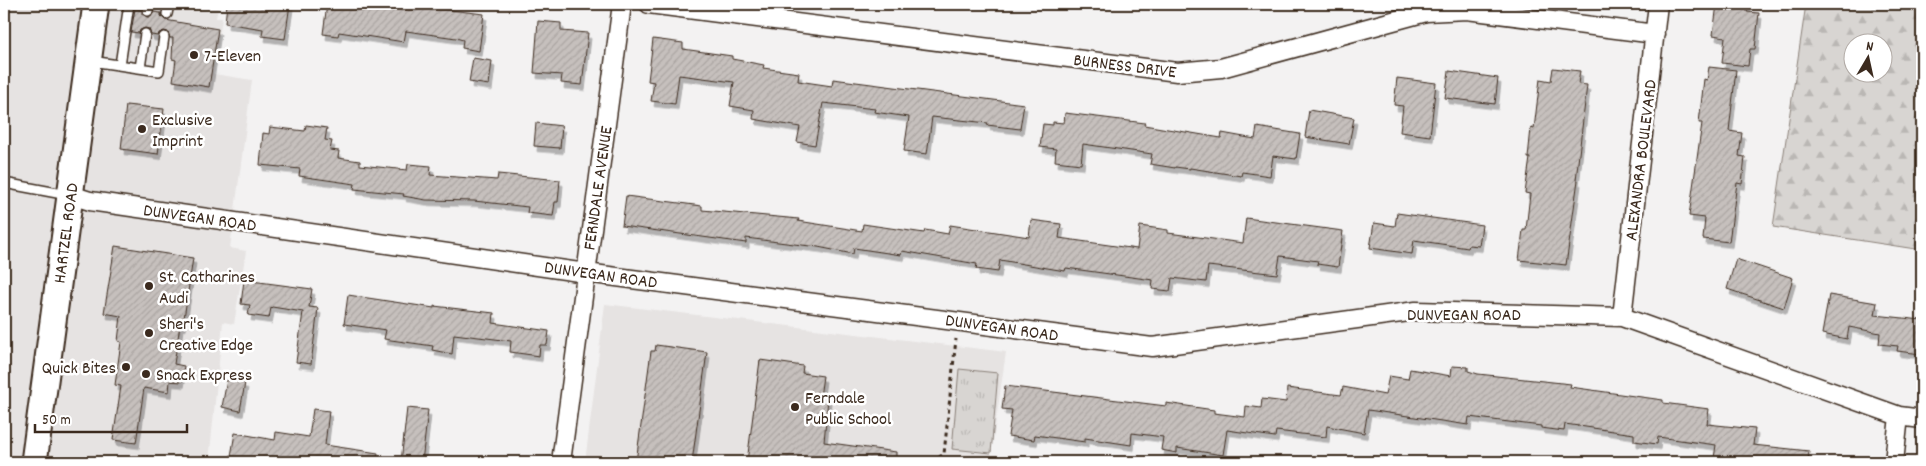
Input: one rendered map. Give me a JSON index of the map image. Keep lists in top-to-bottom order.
{
  "streets": {
    "street": [
      "BURNESS DRIVE",
      "ALEXANDRA BOULEVARD",
      "FERNDALE AVENUE",
      "DUNVEGAN ROAD",
      "HARTZEL ROAD"
    ]
  },
  "crossings": [
    ["BURNESS DRIVE", "ALEXANDRA BOULEVARD"],
    ["ALEXANDRA BOULEVARD", "DUNVEGAN ROAD"],
    ["FERNDALE AVENUE", "DUNVEGAN ROAD"],
    ["DUNVEGAN ROAD", "HARTZEL ROAD"]
  ],
  "places": [
    "7-Eleven",
    "Exclusive Imprint",
    "St. Catharines Audi",
    "Sheri's Creative Edge",
    "Quick Bites",
    "Snack Express",
    "Ferndale Public School"
  ],
  "scale_bar": "50 m",
  "north": "top"
}
